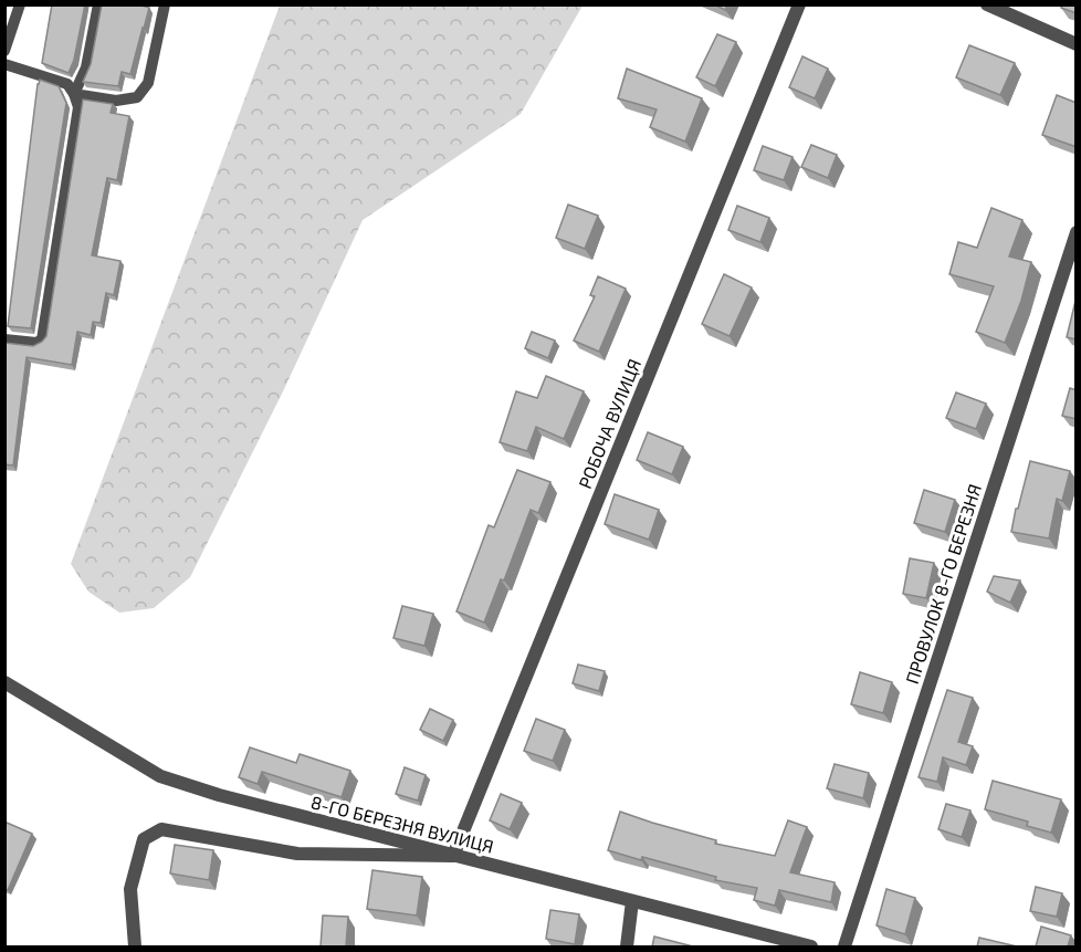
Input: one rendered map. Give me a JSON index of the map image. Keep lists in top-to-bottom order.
{
  "streets": {
    "street": ["РОБОЧА ВУЛИЦЯ", "ПРОВУЛОК 8-ГО БЕРЕЗНЯ", "8-ГО БЕРЕЗНЯ ВУЛИЦЯ"]
  },
  "crossings": [
    ["РОБОЧА ВУЛИЦЯ", "8-ГО БЕРЕЗНЯ ВУЛИЦЯ"]
  ]
}
